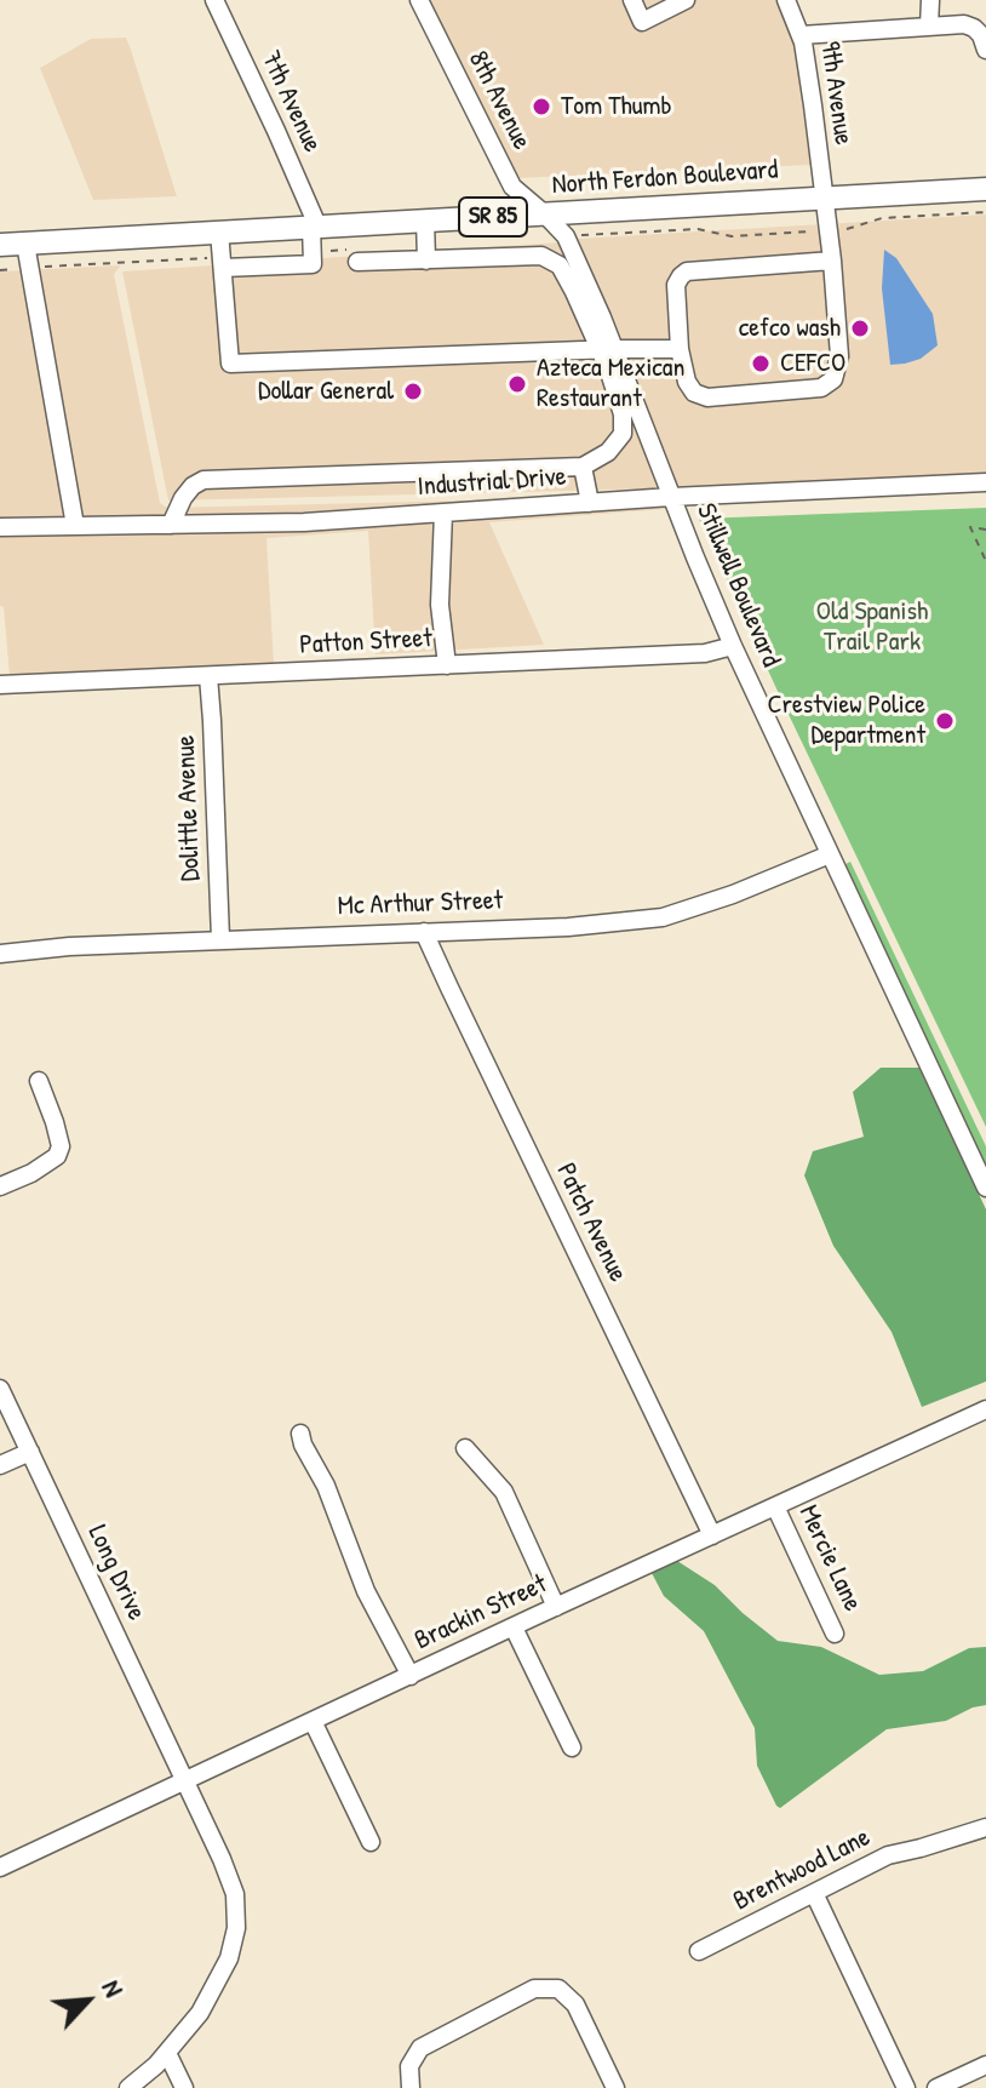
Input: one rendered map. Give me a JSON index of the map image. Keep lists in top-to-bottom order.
{
  "streets": {
    "main road": ["North Ferdon Boulevard", "SR 85"],
    "street": [
      "9th Avenue",
      "8th Avenue",
      "7th Avenue",
      "Industrial Drive",
      "Stillwell Boulevard",
      "Patton Street",
      "Dolittle Avenue",
      "Mc Arthur Street",
      "Patch Avenue",
      "Mercie Lane",
      "Long Drive",
      "Brackin Street",
      "Brentwood Lane"
    ]
  },
  "crossings": [
    ["9th Avenue", "North Ferdon Boulevard"],
    ["8th Avenue", "North Ferdon Boulevard"],
    ["8th Avenue", "Stillwell Boulevard"],
    ["7th Avenue", "North Ferdon Boulevard"],
    ["North Ferdon Boulevard", "Stillwell Boulevard"],
    ["Industrial Drive", "Stillwell Boulevard"],
    ["Stillwell Boulevard", "Patton Street"],
    ["Stillwell Boulevard", "Mc Arthur Street"],
    ["Patton Street", "Dolittle Avenue"],
    ["Dolittle Avenue", "Mc Arthur Street"],
    ["Mc Arthur Street", "Patch Avenue"],
    ["Patch Avenue", "Brackin Street"],
    ["Mercie Lane", "Brackin Street"],
    ["Long Drive", "Brackin Street"]
  ],
  "parks": ["Old Spanish Trail Park"],
  "places": [
    "Tom Thumb",
    "cefco wash",
    "CEFCO",
    "Azteca Mexican Restaurant",
    "Dollar General",
    "Crestview Police Department"
  ],
  "north": "top right"
}
